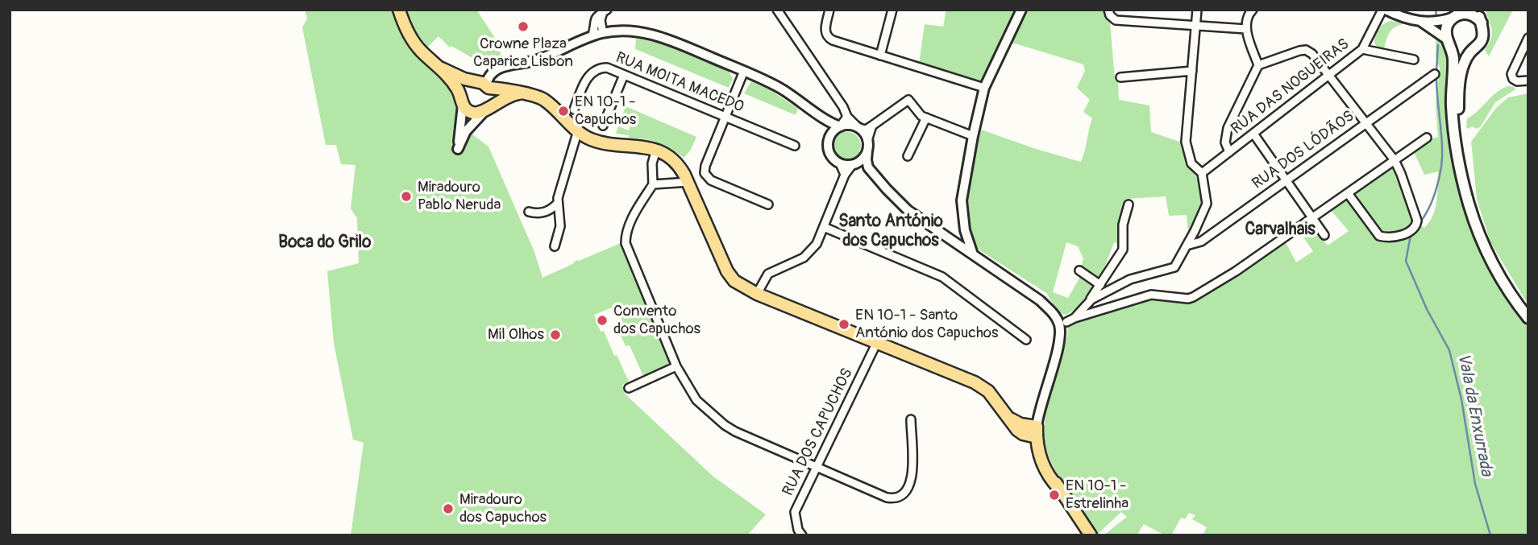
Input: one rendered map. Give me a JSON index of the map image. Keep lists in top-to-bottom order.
{
  "streets": {
    "street": [
      "RUA MOITA MACEDO",
      "RUA DAS NOGUEIRAS",
      "RUA DOS LÓDÃOS",
      "RUA DOS CAPUCHOS"
    ]
  },
  "districts": ["Santo António dos Capuchos", "Carvalhais", "Boca do Grilo"],
  "water": ["Vala da Enxurrada"],
  "places": [
    "Crowne Plaza Caparica Lisbon",
    "EN 10-1 - Capuchos",
    "Miradouro Pablo Neruda",
    "Convento dos Capuchos",
    "EN 10-1 - Santo António dos Capuchos",
    "Mil Olhos",
    "EN 10-1 - Estrelinha",
    "Miradouro dos Capuchos"
  ]
}
